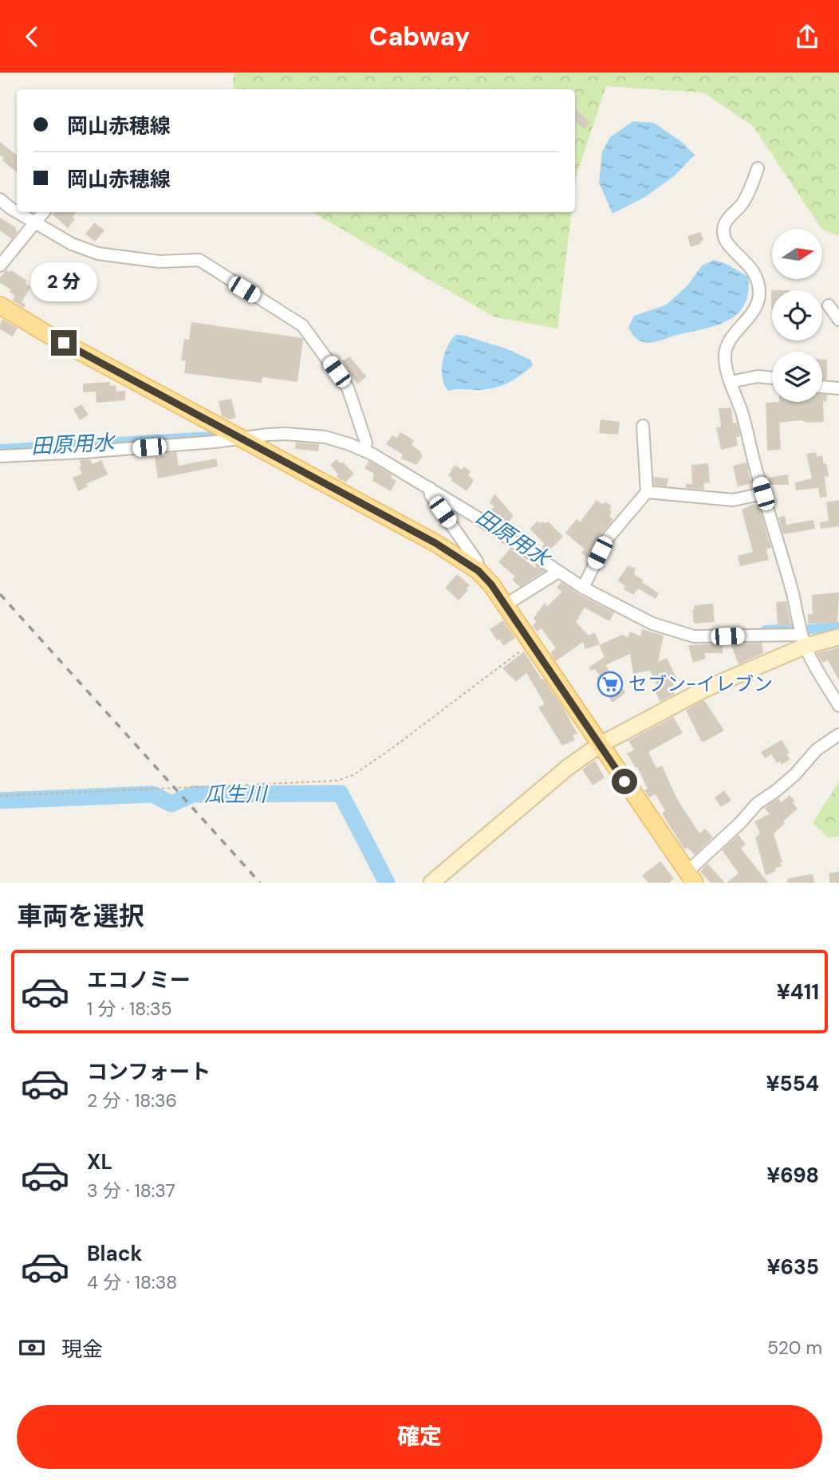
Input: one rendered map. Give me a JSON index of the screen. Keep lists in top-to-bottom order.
{
  "water": ["田原用水", "瓜生川"],
  "places": {
    "supermarket": ["セブン-イレブン"]
  },
  "north": "right",
  "page": {
    "header": "Cabway",
    "banner": ["岡山赤穂線", "岡山赤穂線"],
    "bubble": "2 分",
    "heading": "車両を選択",
    "list": [
      {
        "name": "エコノミー",
        "note": "1 分 · 18:35",
        "value": "¥411"
      },
      {
        "name": "コンフォート",
        "note": "2 分 · 18:36",
        "value": "¥554"
      },
      {
        "name": "XL",
        "note": "3 分 · 18:37",
        "value": "¥698"
      },
      {
        "name": "Black",
        "note": "4 分 · 18:38",
        "value": "¥635"
      }
    ],
    "pay": ["現金", "520 m"],
    "buttons": "確定"
  }
}
